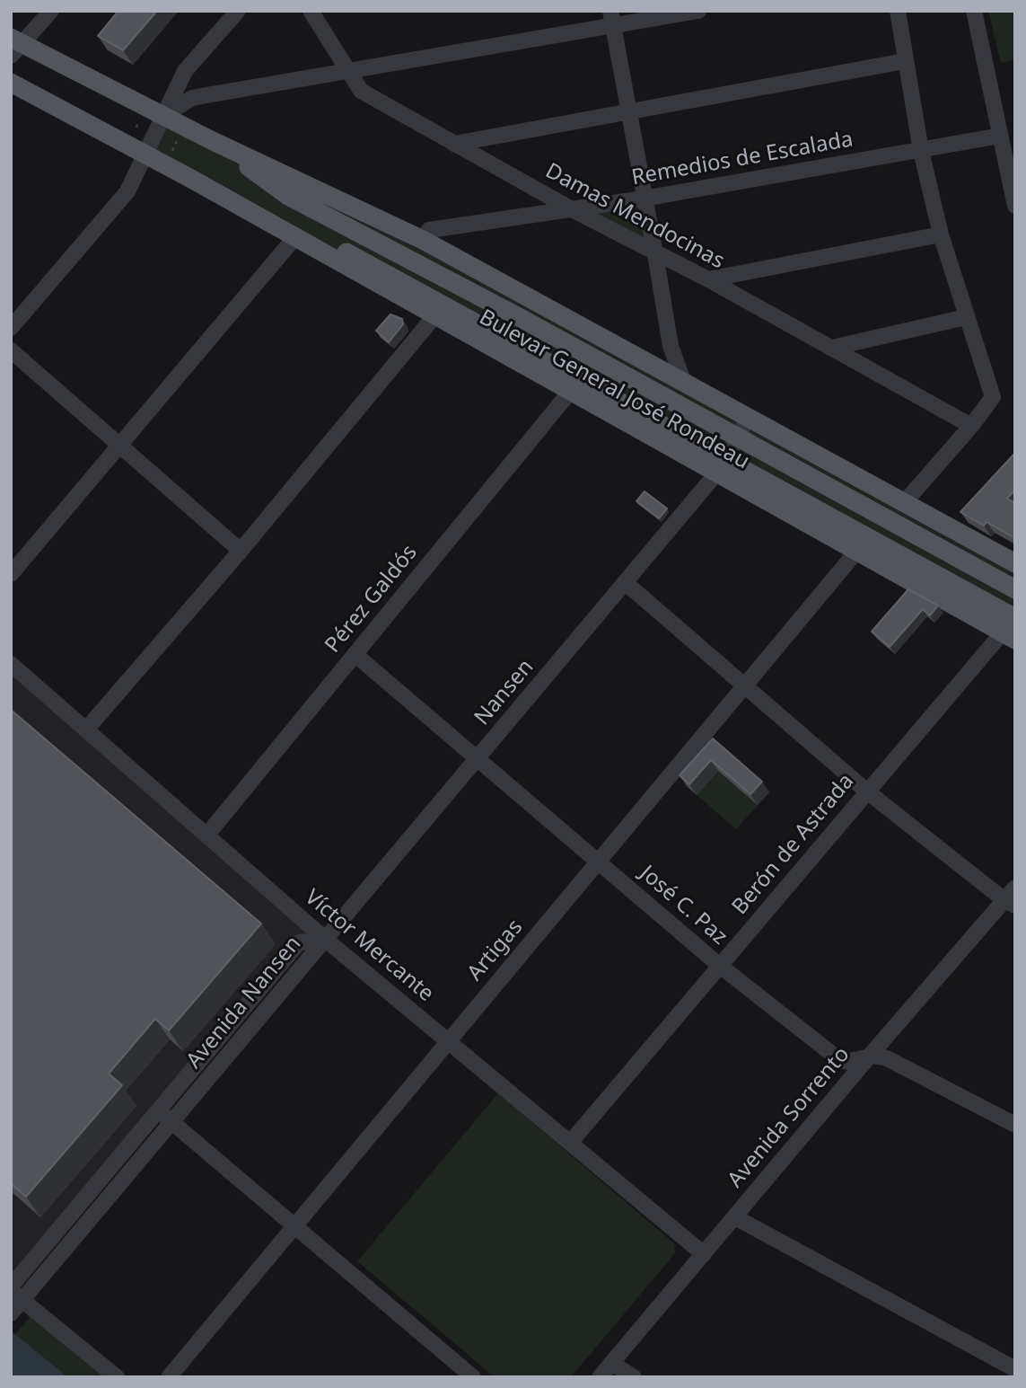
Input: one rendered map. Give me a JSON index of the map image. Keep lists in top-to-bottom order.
{
  "streets": {
    "main road": ["Bulevar General José Rondeau"],
    "street": [
      "Remedios de Escalada",
      "Damas Mendocinas",
      "Pérez Galdós",
      "Nansen",
      "Berón de Astrada",
      "José C. Paz",
      "Víctor Mercante",
      "Artigas",
      "Avenida Nansen",
      "Avenida Sorrento"
    ]
  },
  "crossings": [
    ["Remedios de Escalada", "Damas Mendocinas"],
    ["Remedios de Escalada", "Bulevar General José Rondeau"],
    ["Bulevar General José Rondeau", "Pérez Galdós"],
    ["Bulevar General José Rondeau", "Nansen"],
    ["Bulevar General José Rondeau", "Berón de Astrada"],
    ["Bulevar General José Rondeau", "Artigas"],
    ["Pérez Galdós", "José C. Paz"],
    ["Pérez Galdós", "Víctor Mercante"],
    ["Nansen", "José C. Paz"],
    ["Nansen", "Víctor Mercante"],
    ["Nansen", "Avenida Nansen"],
    ["Berón de Astrada", "José C. Paz"],
    ["Berón de Astrada", "Víctor Mercante"],
    ["José C. Paz", "Artigas"],
    ["José C. Paz", "Avenida Sorrento"],
    ["Víctor Mercante", "Artigas"],
    ["Víctor Mercante", "Avenida Nansen"],
    ["Víctor Mercante", "Avenida Sorrento"]
  ]
}
